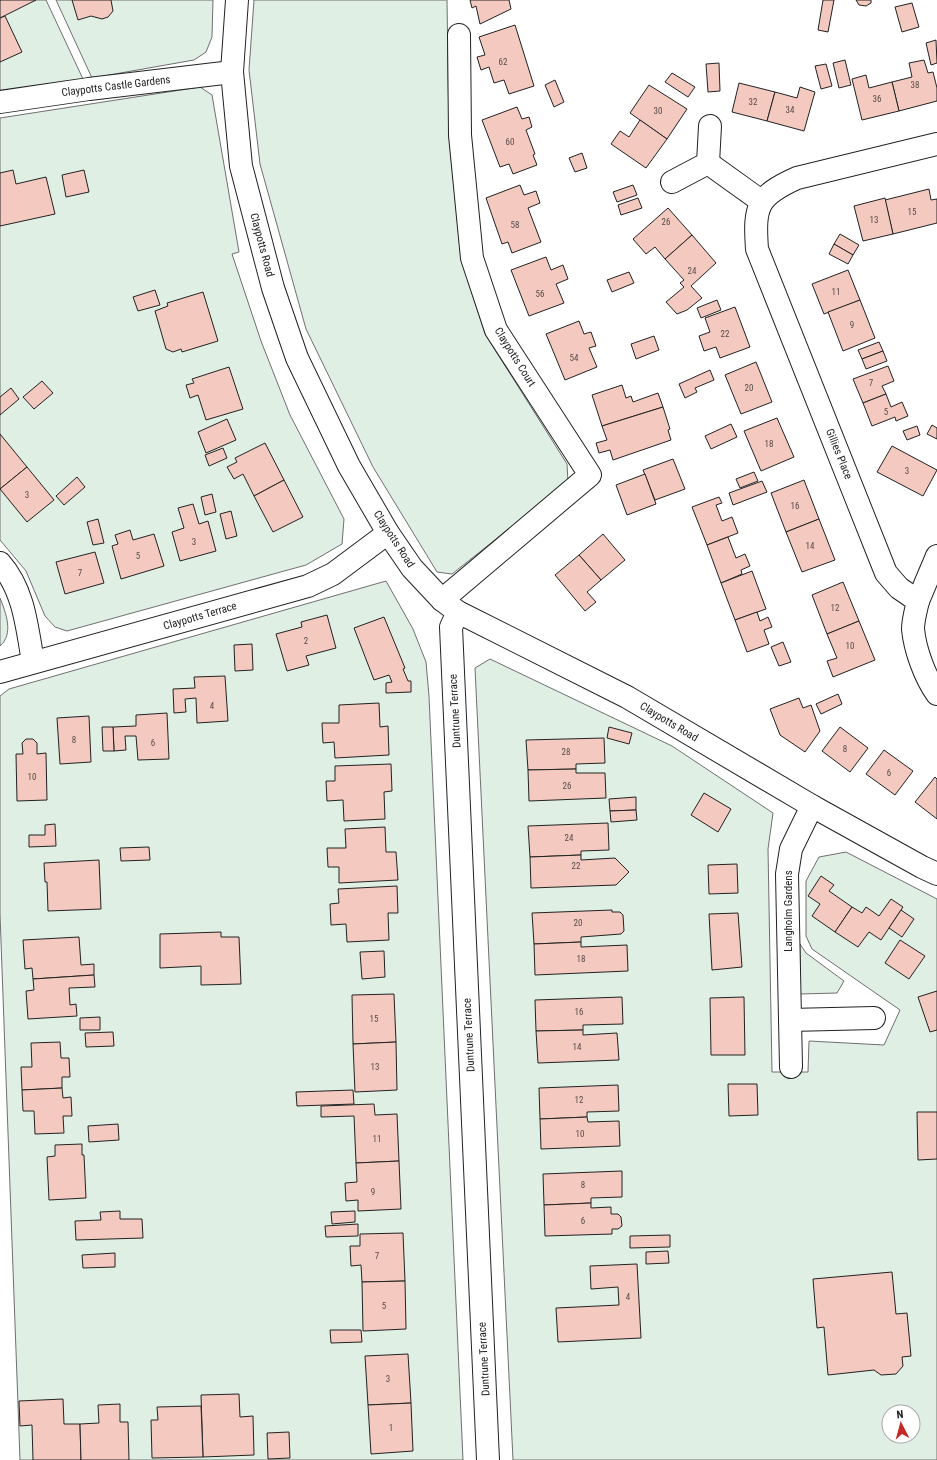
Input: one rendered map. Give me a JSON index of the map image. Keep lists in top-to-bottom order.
{
  "streets": {
    "street": [
      "Claypotts Castle Gardens",
      "Claypotts Road",
      "Claypotts Court",
      "Gillies Place",
      "Claypotts Terrace",
      "Duntrune Terrace",
      "Langholm Gardens"
    ]
  },
  "crossings": [
    ["Claypotts Castle Gardens", "Claypotts Road"],
    ["Claypotts Road", "Claypotts Court"],
    ["Claypotts Road", "Claypotts Terrace"],
    ["Claypotts Road", "Duntrune Terrace"],
    ["Claypotts Road", "Langholm Gardens"],
    ["Claypotts Court", "Duntrune Terrace"]
  ],
  "house_numbers": [
    "62",
    "38",
    "36",
    "32",
    "34",
    "30",
    "60",
    "15",
    "13",
    "26",
    "58",
    "24",
    "11",
    "56",
    "9",
    "22",
    "54",
    "7",
    "20",
    "5",
    "18",
    "3",
    "3",
    "16",
    "3",
    "14",
    "5",
    "7",
    "12",
    "2",
    "10",
    "4",
    "8",
    "6",
    "8",
    "28",
    "6",
    "10",
    "26",
    "24",
    "22",
    "20",
    "18",
    "16",
    "15",
    "14",
    "13",
    "12",
    "10",
    "11",
    "8",
    "9",
    "6",
    "7",
    "4",
    "5",
    "3",
    "1"
  ],
  "north": "top"
}
